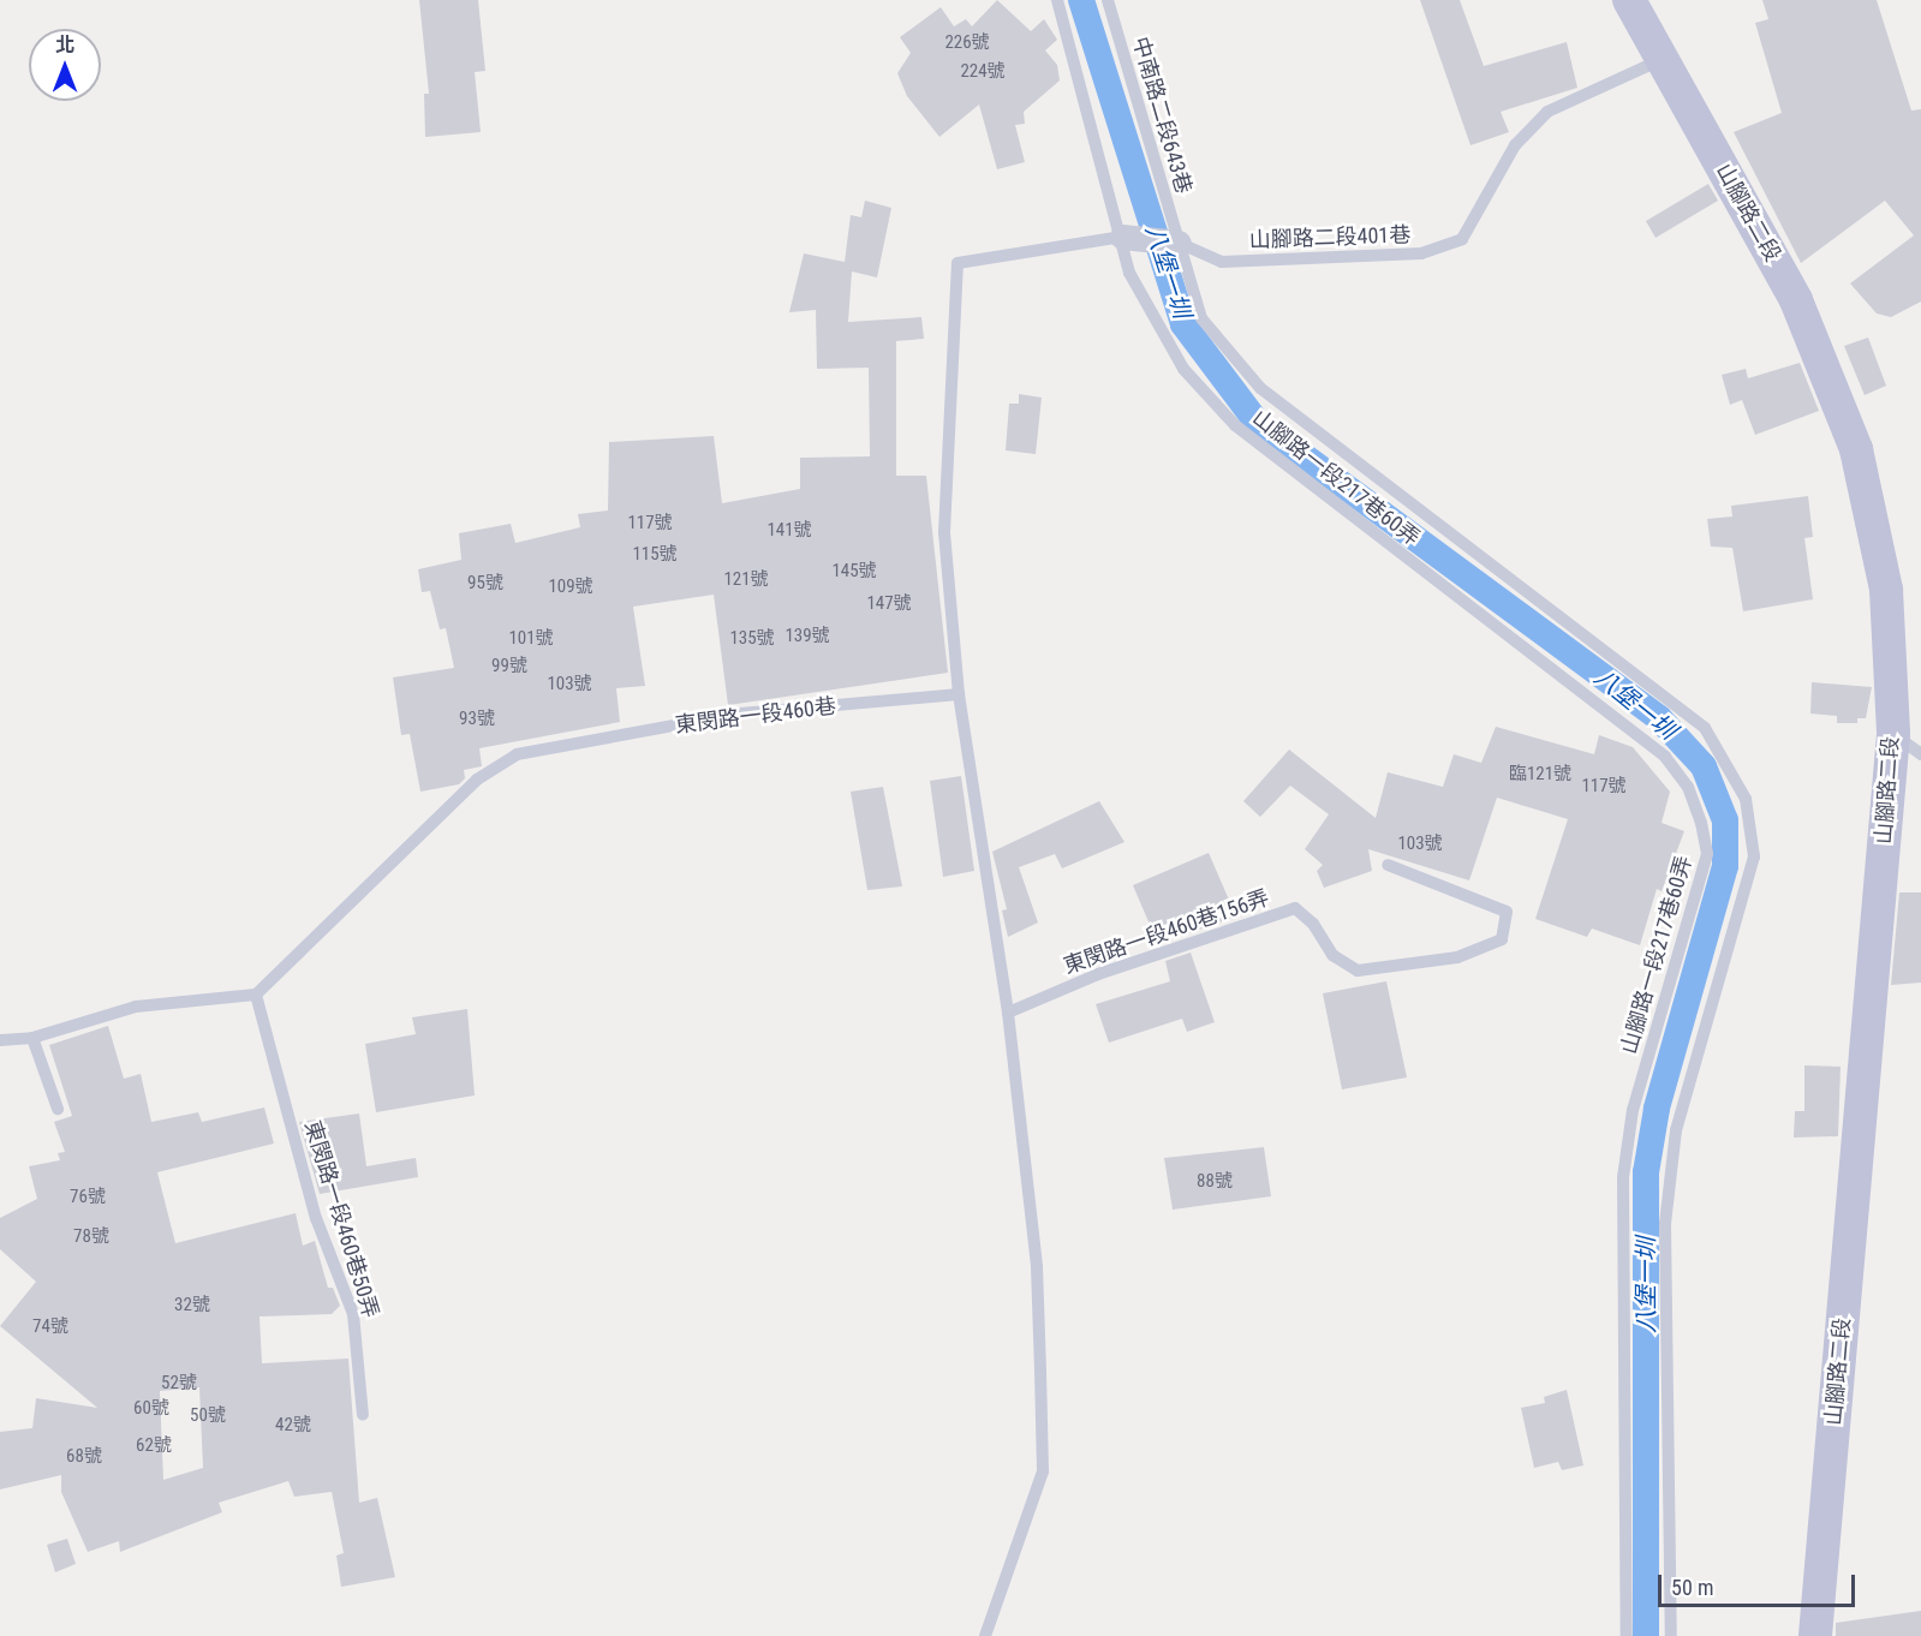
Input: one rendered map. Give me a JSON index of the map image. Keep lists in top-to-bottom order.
{
  "streets": {
    "main road": ["山腳路二段"],
    "lane": [
      "中南路二段643巷",
      "山腳路二段401巷",
      "山腳路一段217巷60弄",
      "東閔路一段460巷",
      "東閔路一段460巷156弄",
      "東閔路一段460巷50弄"
    ]
  },
  "crossings": [
    ["中南路二段643巷", "山腳路二段401巷"],
    ["山腳路二段", "山腳路二段401巷"],
    ["東閔路一段460巷", "東閔路一段460巷50弄"]
  ],
  "water": ["八堡一圳"],
  "house_numbers": [
    "226號",
    "224號",
    "117號",
    "141號",
    "115號",
    "145號",
    "121號",
    "95號",
    "109號",
    "147號",
    "139號",
    "101號",
    "135號",
    "99號",
    "103號",
    "93號",
    "臨121號",
    "117號",
    "103號",
    "88號",
    "76號",
    "78號",
    "32號",
    "74號",
    "52號",
    "60號",
    "50號",
    "42號",
    "62號",
    "68號"
  ],
  "scale_bar": "50 m",
  "north": "top"
}
